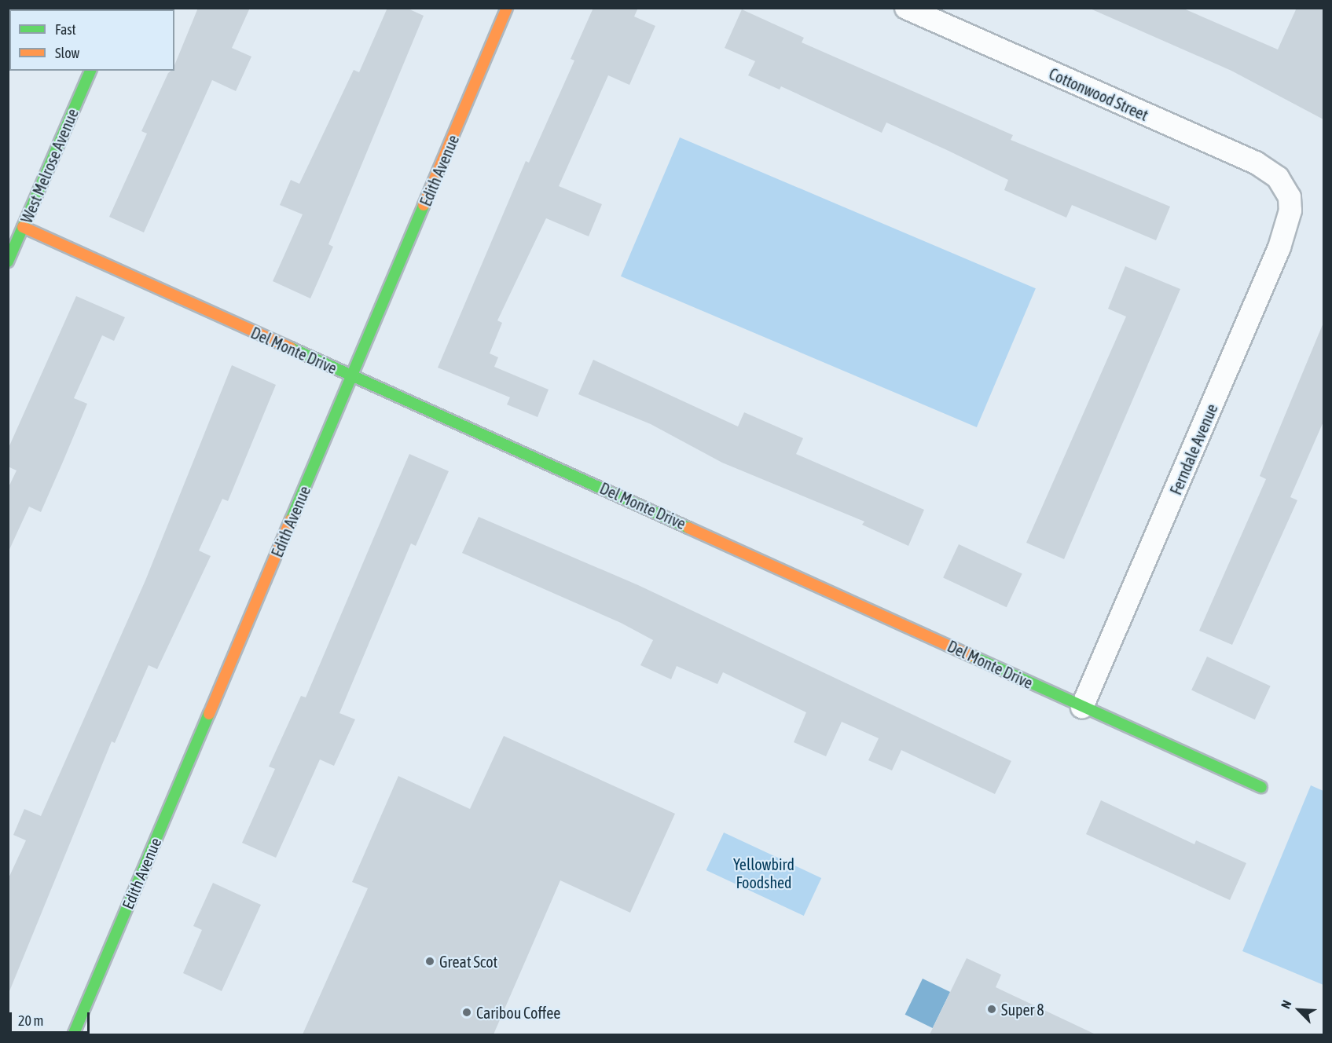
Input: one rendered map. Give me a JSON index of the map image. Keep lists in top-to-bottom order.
{
  "streets": {
    "street": [
      "Cottonwood Street",
      "West Melrose Avenue",
      "Edith Avenue",
      "Del Monte Drive",
      "Ferndale Avenue"
    ]
  },
  "crossings": [
    ["Cottonwood Street", "Ferndale Avenue"],
    ["West Melrose Avenue", "Del Monte Drive"],
    ["Edith Avenue", "Del Monte Drive"],
    ["Del Monte Drive", "Ferndale Avenue"]
  ],
  "parks": ["Yellowbird Foodshed"],
  "places": ["Great Scot", "Super 8", "Caribou Coffee"],
  "legend": ["Fast", "Slow"],
  "scale_bar": "20 m",
  "north": "top left"
}
